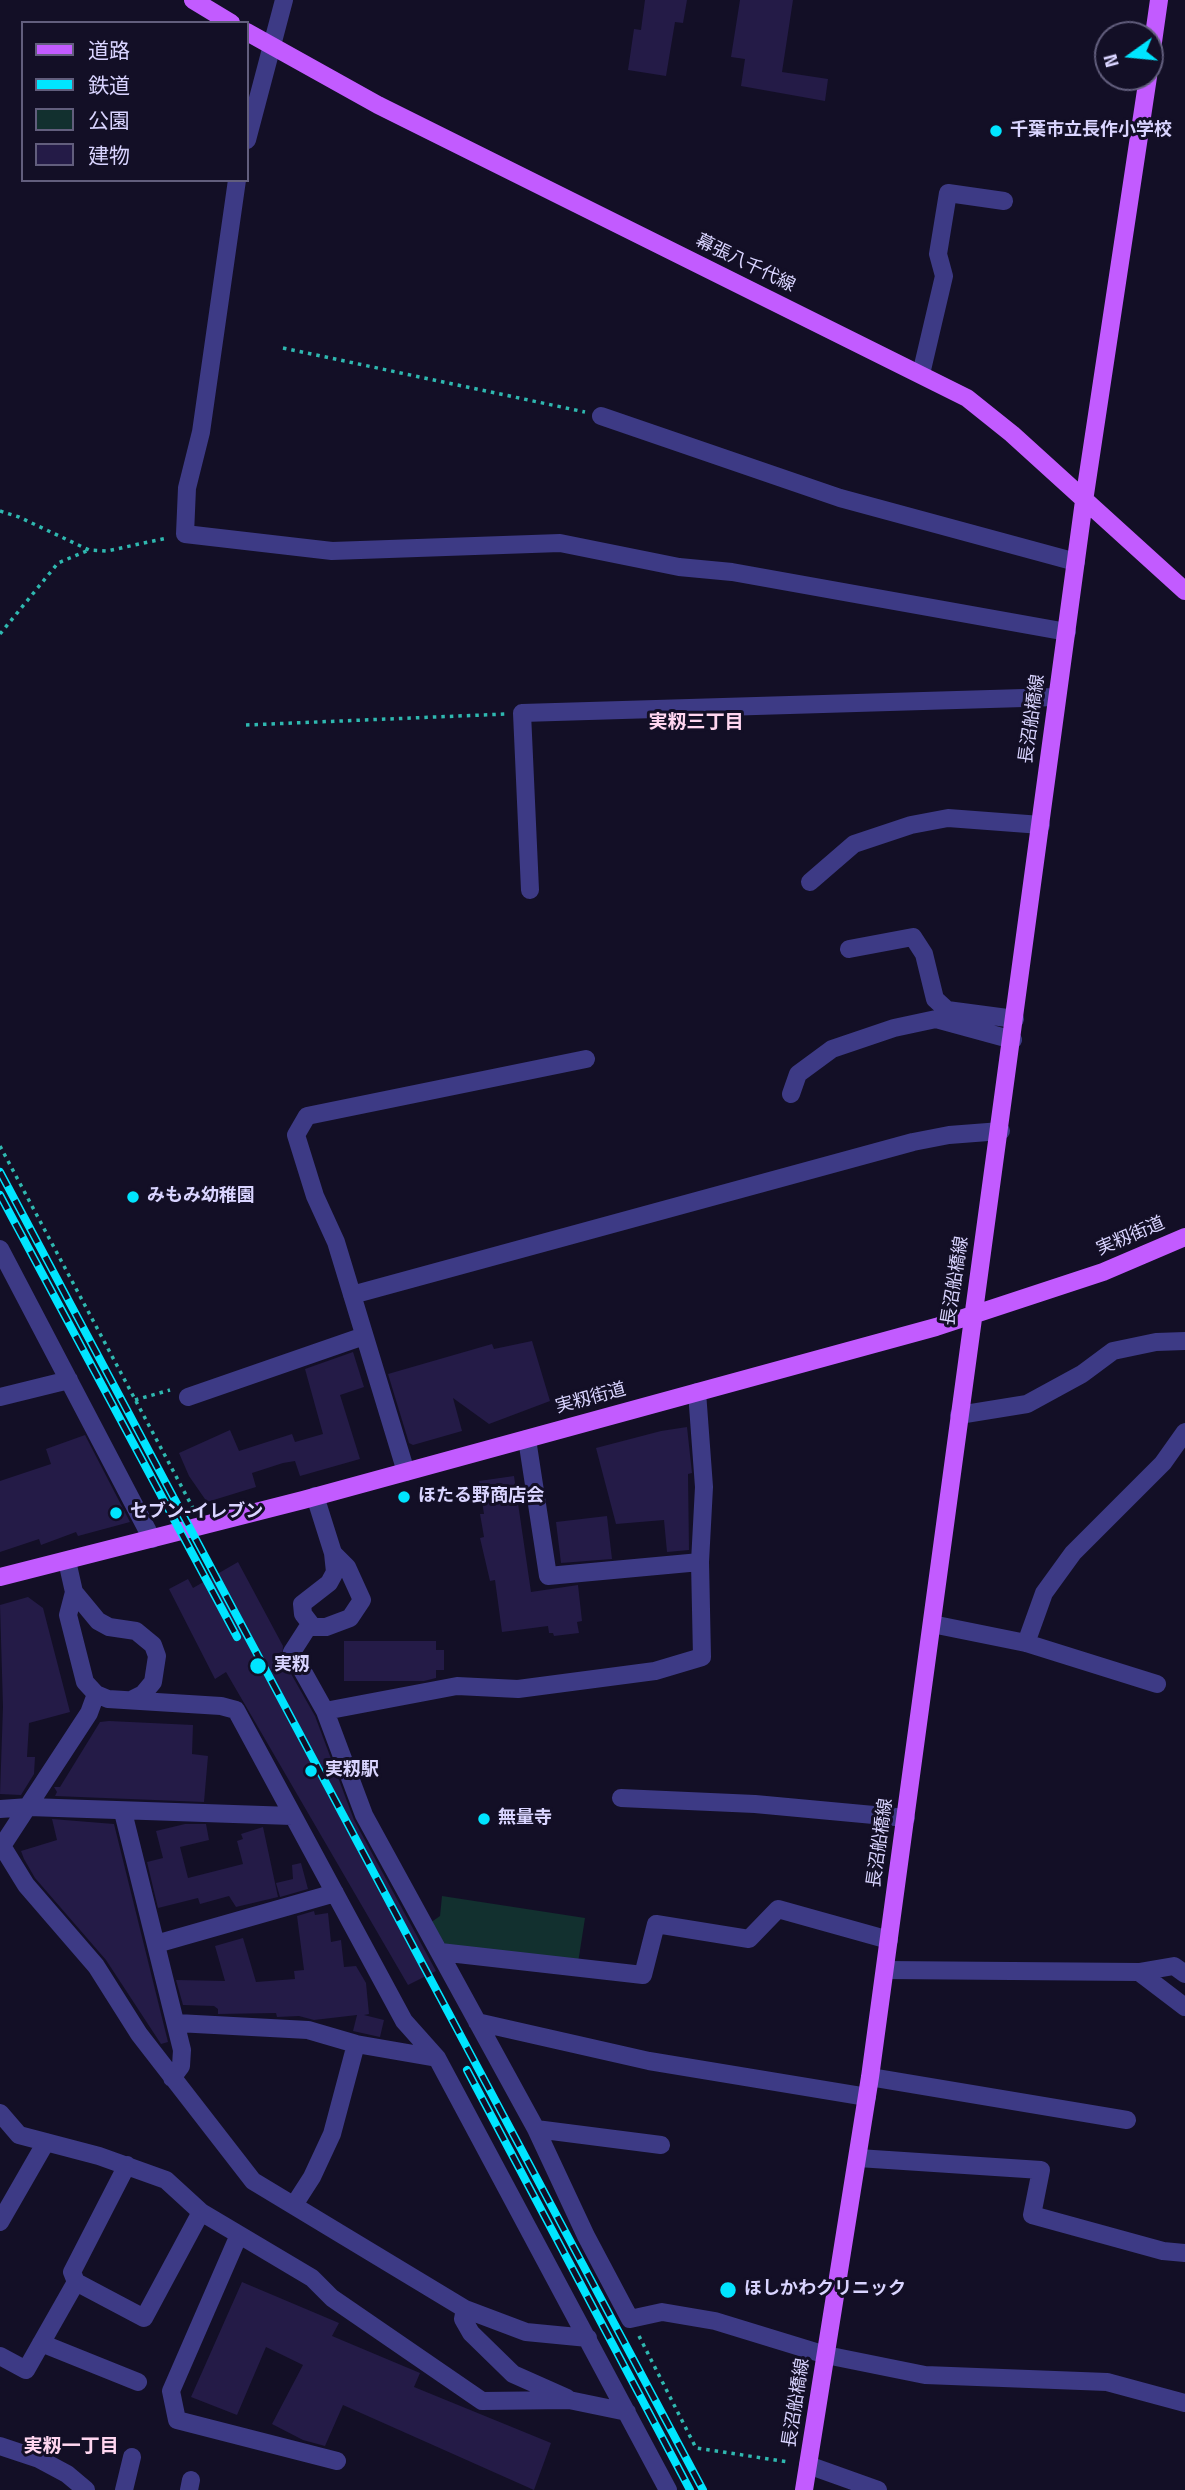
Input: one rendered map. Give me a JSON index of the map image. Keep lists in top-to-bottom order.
{
  "streets": {
    "main road": ["幕張八千代線", "長沼船橋線", "実籾街道"]
  },
  "crossings": [
    ["幕張八千代線", "長沼船橋線"],
    ["長沼船橋線", "実籾街道"]
  ],
  "districts": ["実籾三丁目", "実籾一丁目"],
  "places": [
    "千葉市立長作小学校",
    "みもみ幼稚園",
    "ほたる野商店会",
    "セブン-イレブン",
    "実籾",
    "実籾駅",
    "無量寺",
    "ほしかわクリニック"
  ],
  "legend": [
    "道路",
    "鉄道",
    "公園",
    "建物"
  ],
  "north": "left"
}
